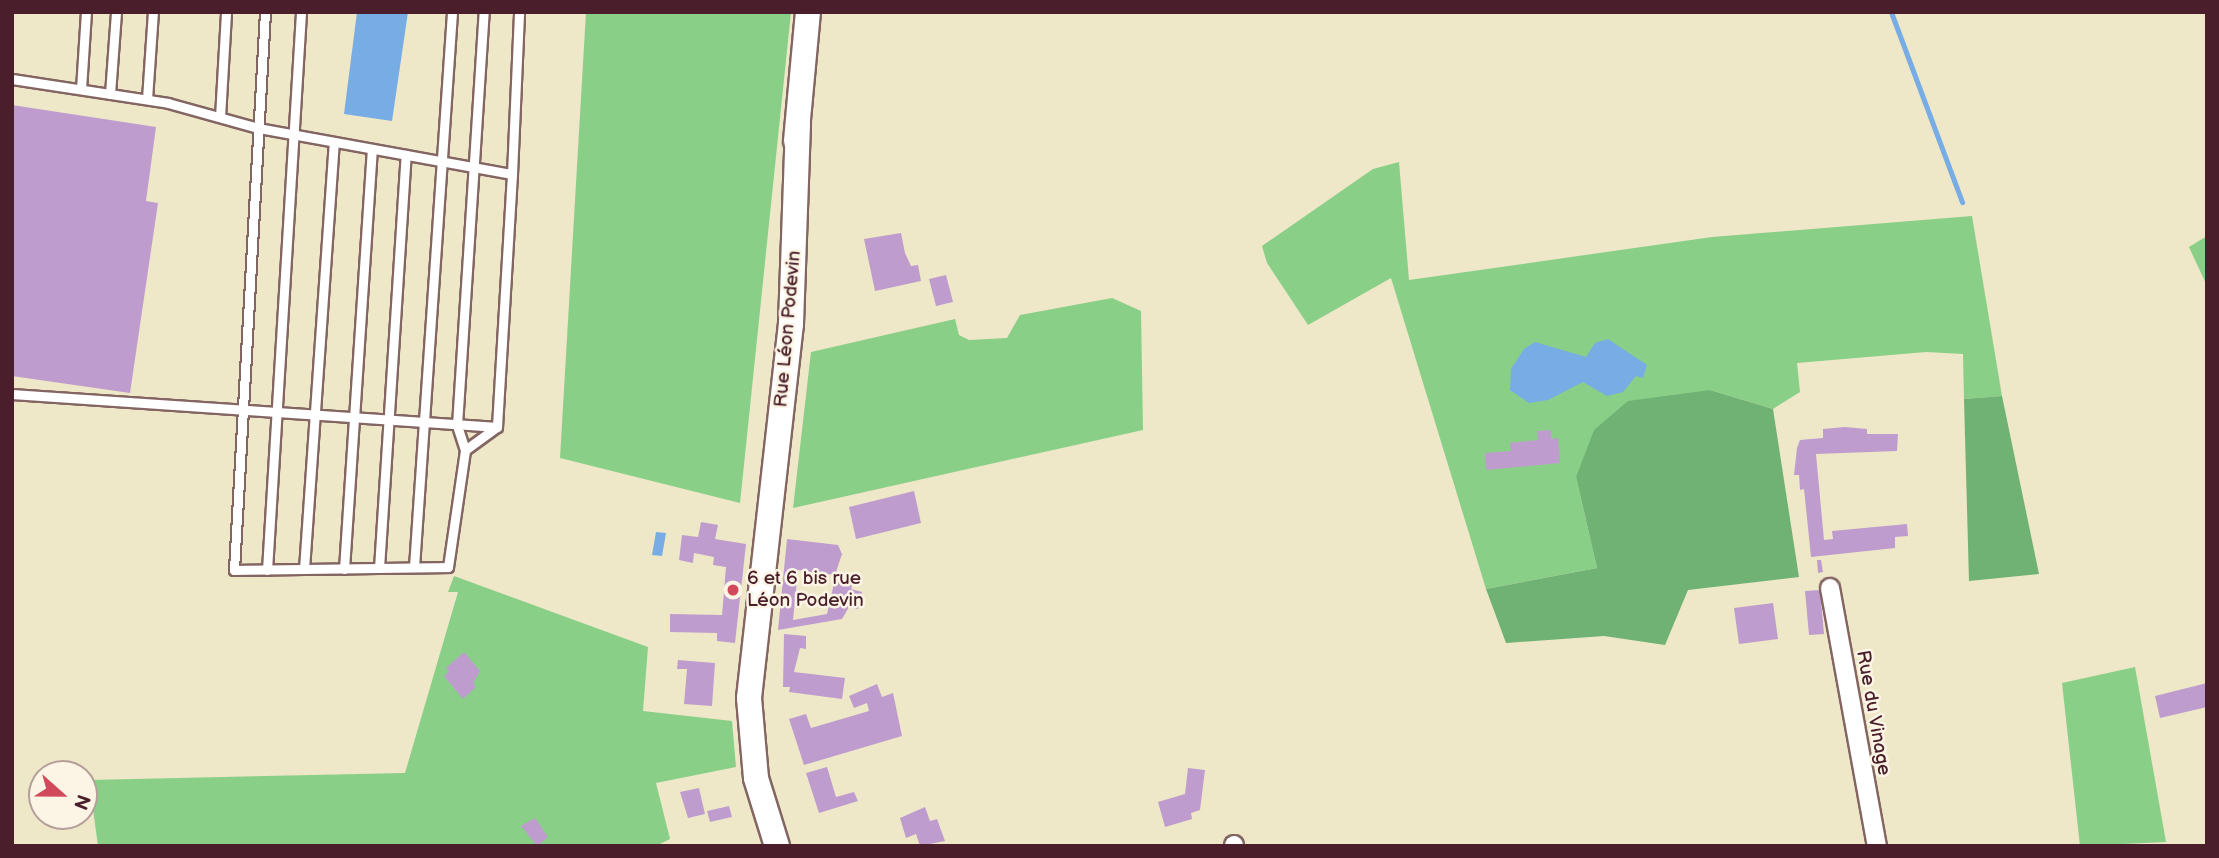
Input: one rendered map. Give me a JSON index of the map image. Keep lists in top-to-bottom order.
{
  "streets": {
    "main road": ["Rue Léon Podevin"],
    "street": ["Rue du Vinage"]
  },
  "places": ["6 et 6 bis rue Léon Podevin"],
  "north": "right"
}
